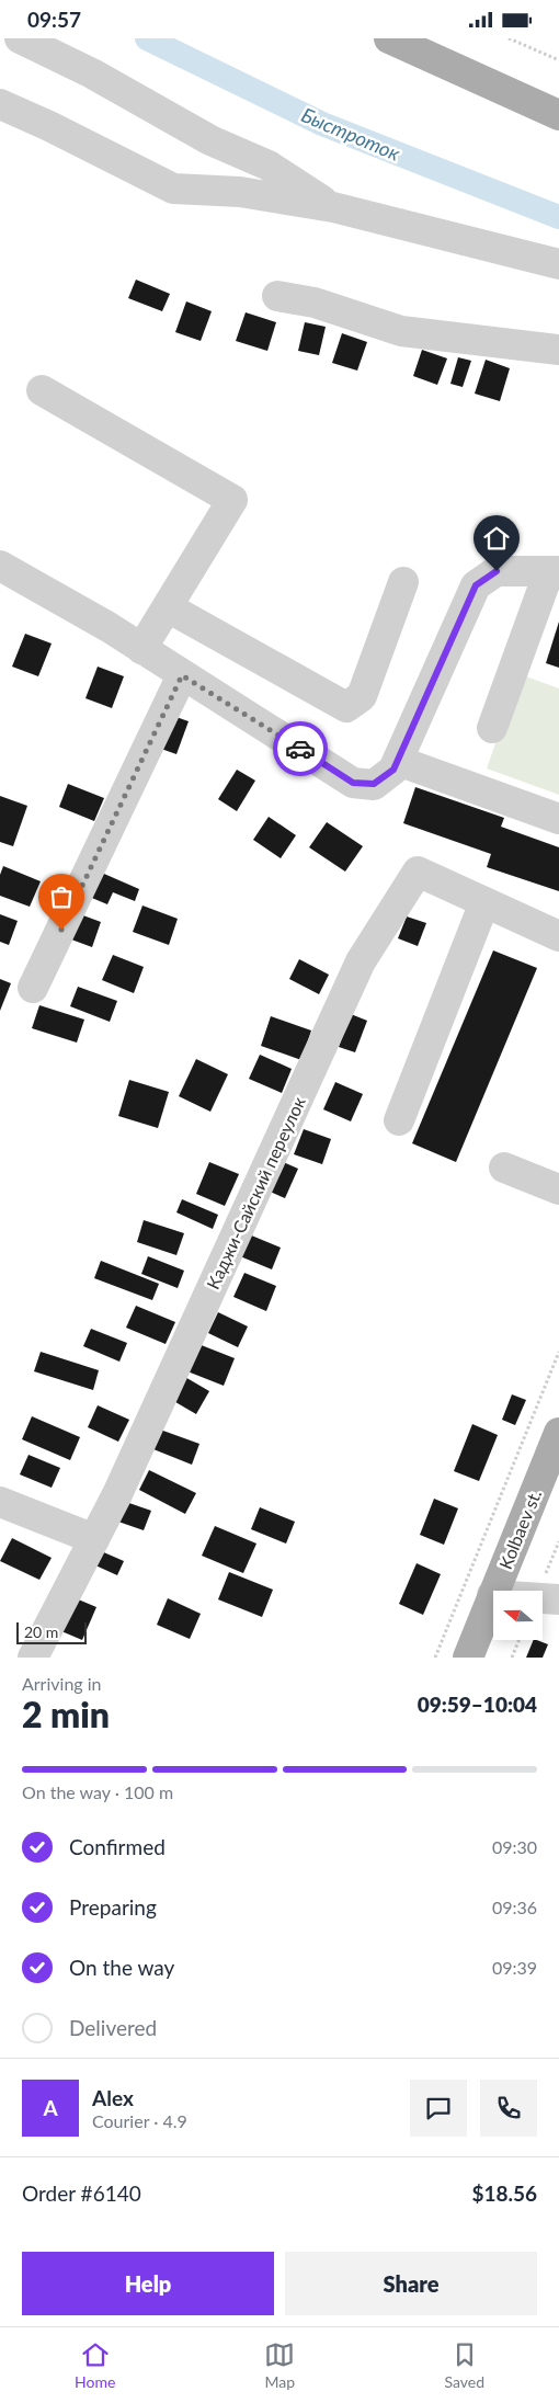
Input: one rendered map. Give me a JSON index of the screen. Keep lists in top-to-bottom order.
{
  "streets": {
    "main road": ["Kolbaev st."],
    "street": ["Каджи-Сайский переулок"]
  },
  "water": ["Быстроток"],
  "scale_bar": "20 m",
  "north": "left",
  "page": {
    "status": "09:57",
    "scale": "20 m",
    "heading": ["2 min", "Arriving in", "09:59–10:04"],
    "panel": [
      "Alex",
      "Courier · 4.9",
      "Order #6140",
      "$18.56"
    ],
    "bar": "On the way · 100 m",
    "list": [
      ["Confirmed", "09:30"],
      ["Preparing", "09:36"],
      ["On the way", "09:39"],
      "Delivered"
    ],
    "round": "A",
    "buttons": ["Help", "Share"],
    "tabs": ["Home", "Map", "Saved"]
  }
}
